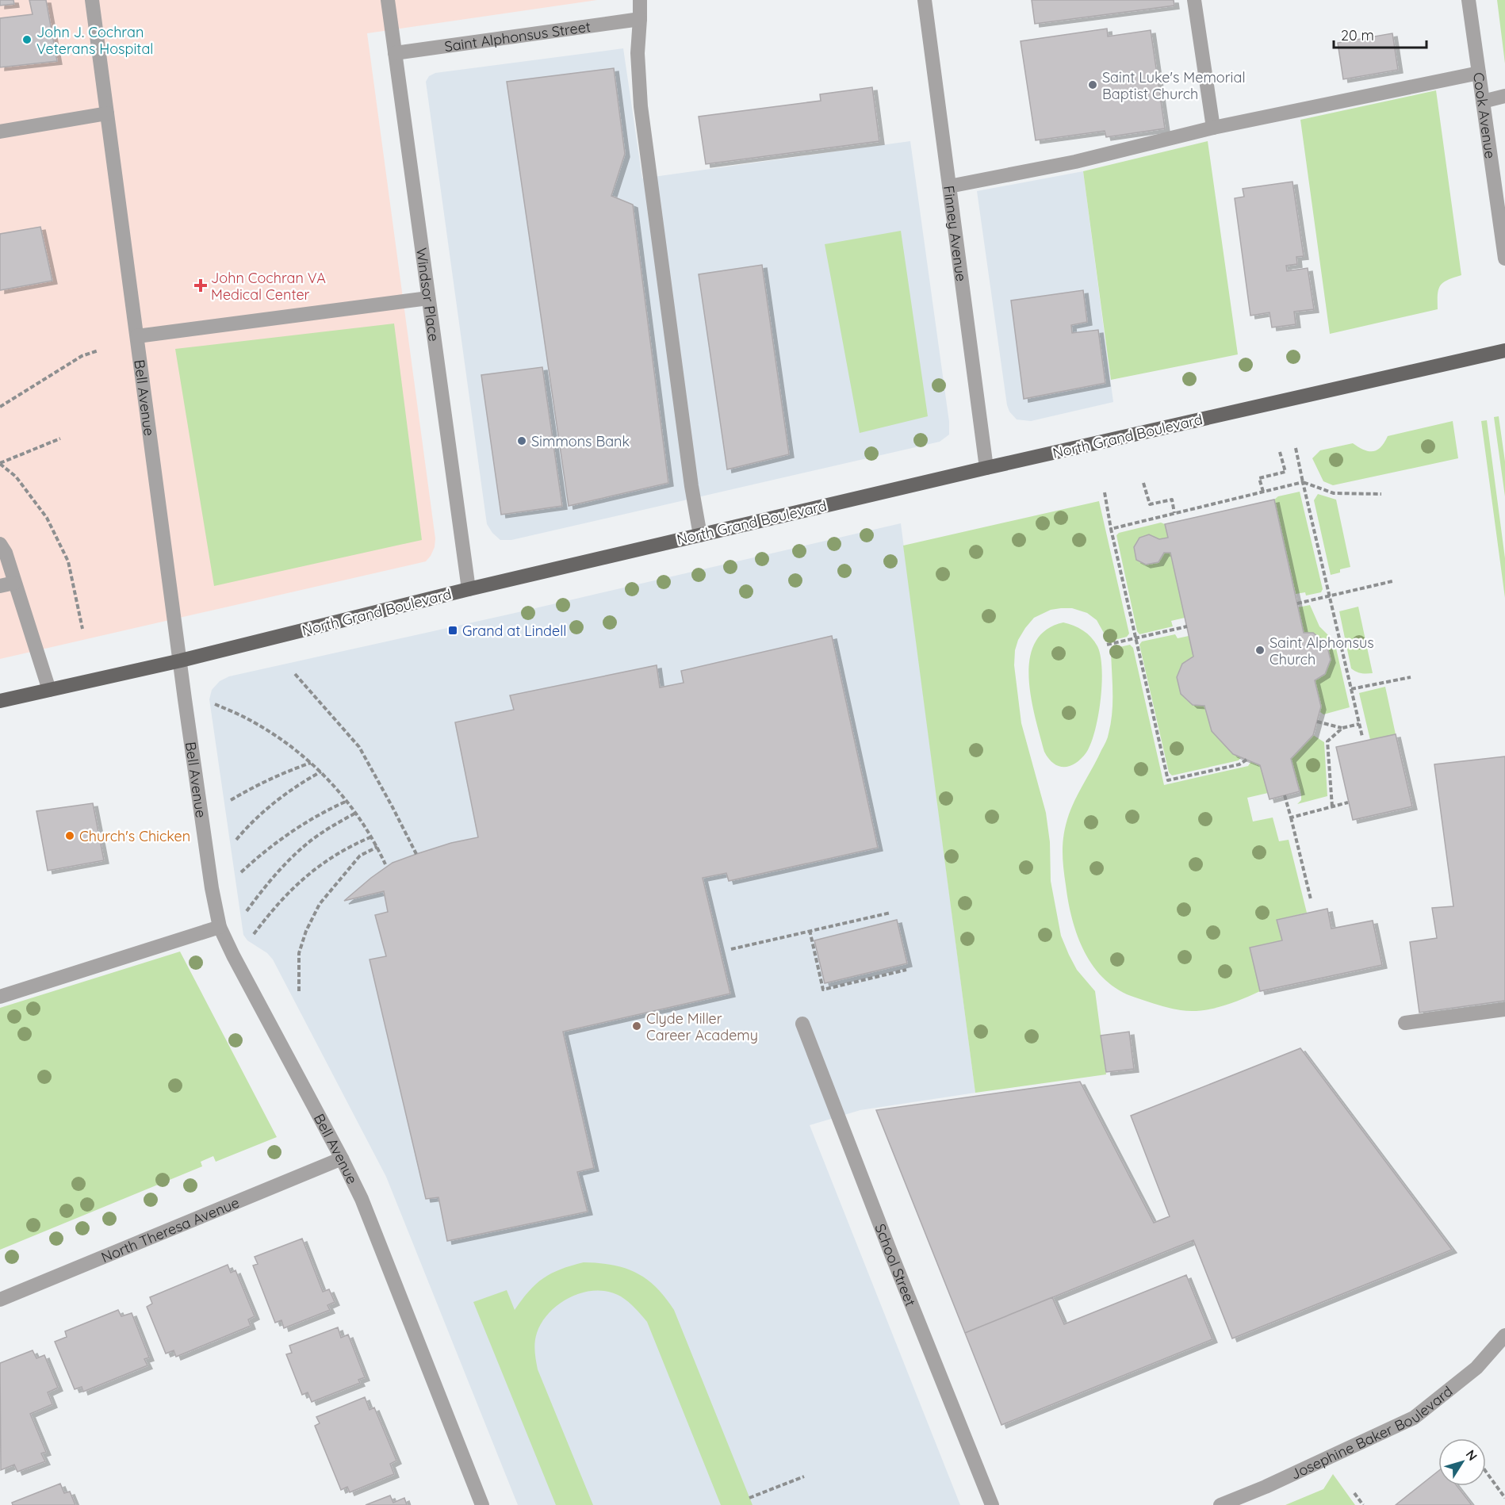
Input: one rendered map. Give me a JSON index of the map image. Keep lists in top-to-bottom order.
{
  "streets": {
    "main road": ["North Grand Boulevard"],
    "street": [
      "Saint Alphonsus Street",
      "Cook Avenue",
      "Finney Avenue",
      "Windsor Place",
      "Bell Avenue",
      "North Theresa Avenue",
      "School Street",
      "Josephine Baker Boulevard"
    ]
  },
  "crossings": [
    ["Saint Alphonsus Street", "Windsor Place"],
    ["Finney Avenue", "North Grand Boulevard"],
    ["Windsor Place", "North Grand Boulevard"],
    ["Bell Avenue", "North Grand Boulevard"],
    ["Bell Avenue", "North Theresa Avenue"]
  ],
  "places": {
    "other": [
      "John J. Cochran Veterans Hospital",
      "Saint Luke's Memorial Baptist Church",
      "Simmons Bank",
      "Saint Alphonsus Church",
      "Church's Chicken",
      "Clyde Miller Career Academy"
    ],
    "health": ["John Cochran VA Medical Center"],
    "transit": ["Grand at Lindell"]
  },
  "scale_bar": "20 m",
  "north": "top right"
}
